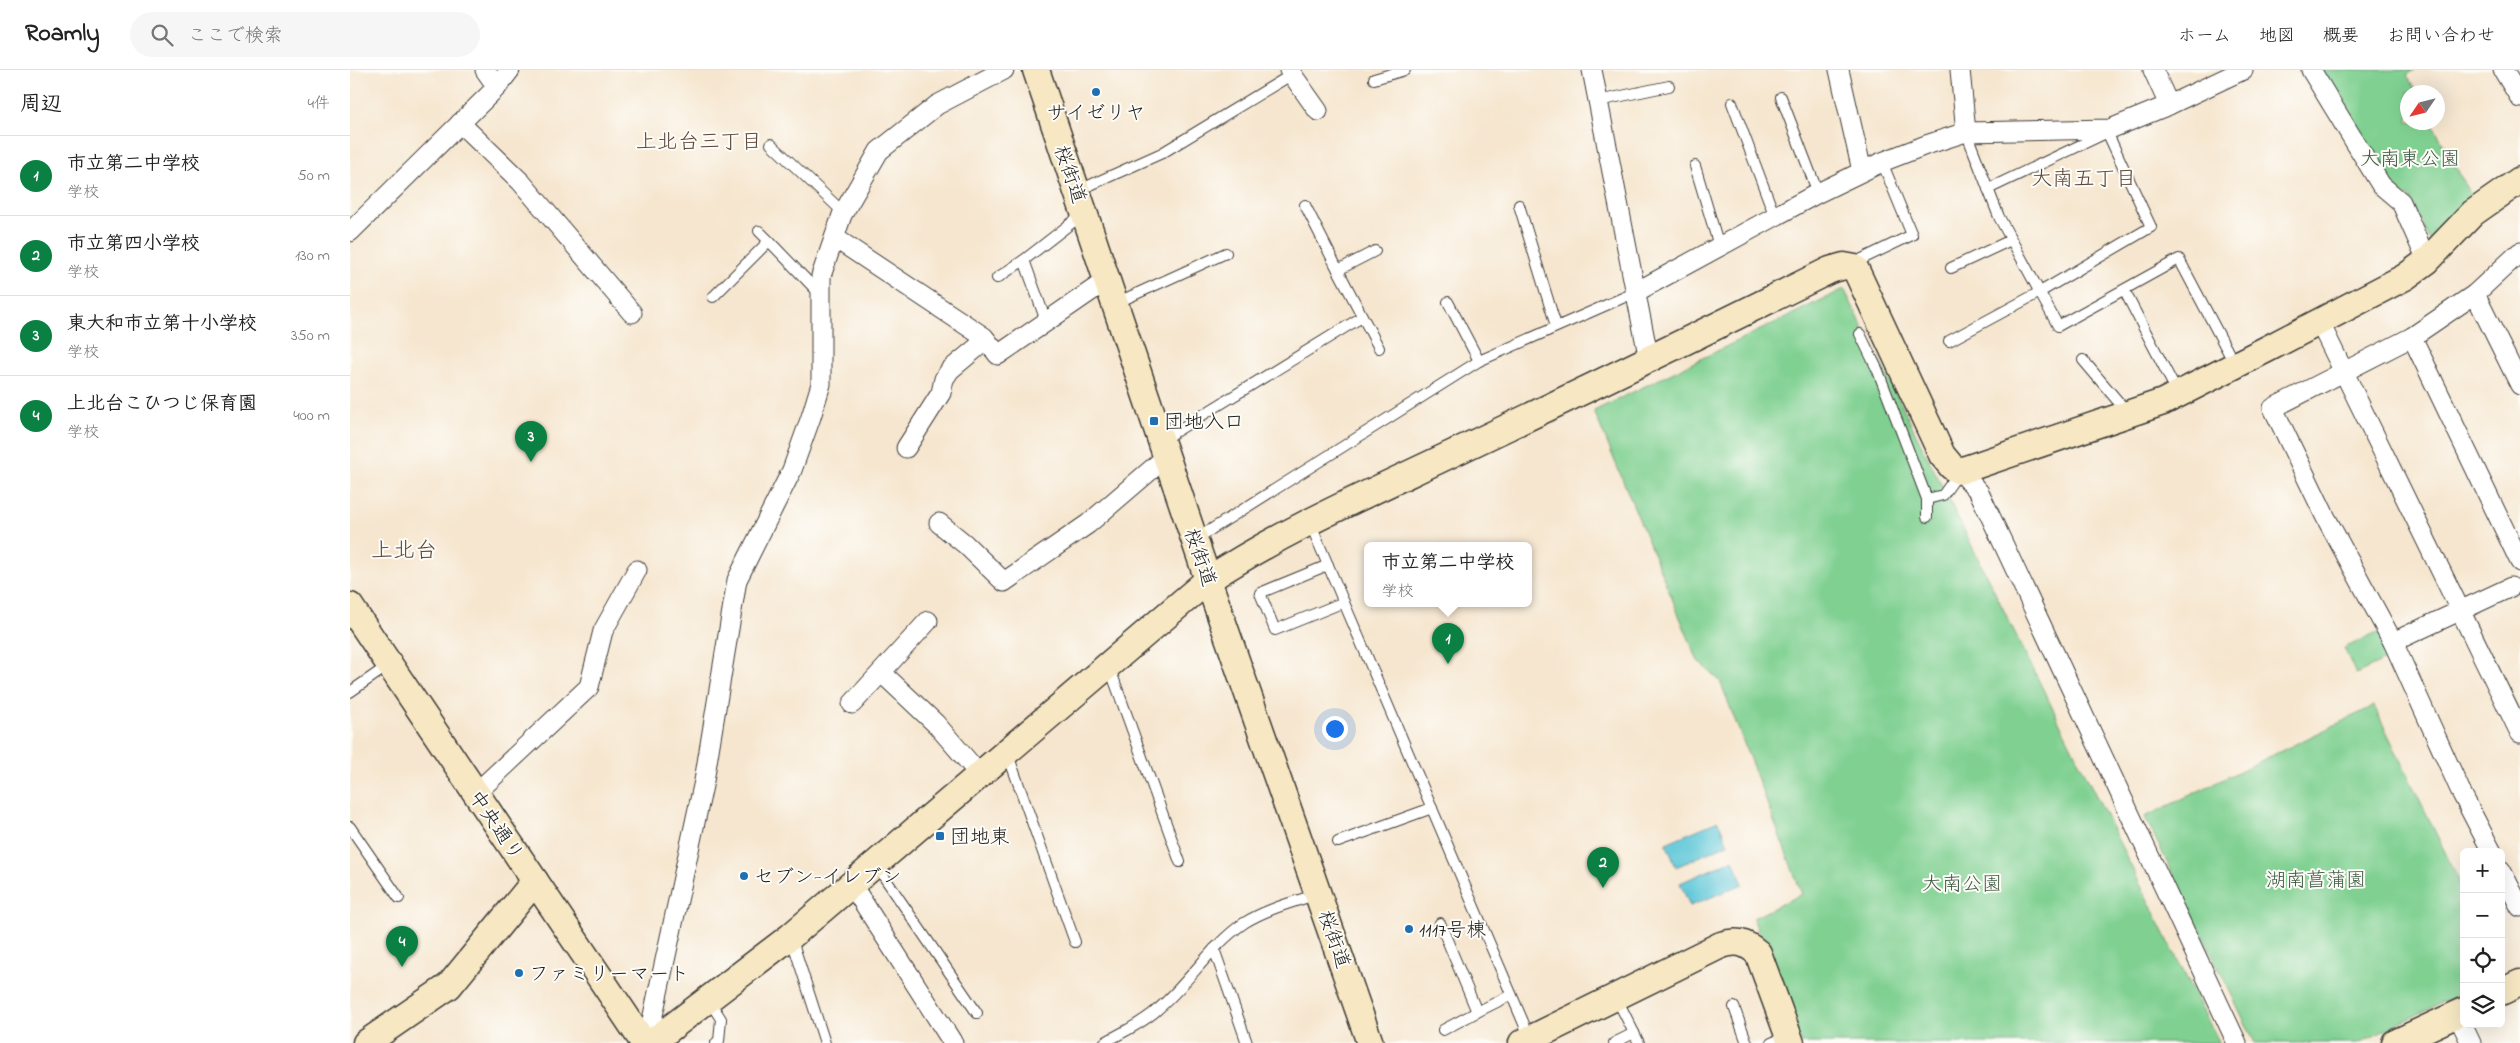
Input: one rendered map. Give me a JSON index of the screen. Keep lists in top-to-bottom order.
{
  "streets": {
    "street": ["桜街道", "中央通り"]
  },
  "districts": ["上北台三丁目", "大南五丁目", "上北台"],
  "parks": ["大南東公園", "湖南菖蒲園", "大南公園"],
  "places": {
    "other": [
      "サイゼリヤ",
      "セブン-イレブン",
      "1117号棟",
      "ファミリーマート"
    ],
    "transit": ["団地入口", "団地東"]
  },
  "north": "bottom left",
  "page": {
    "header": "Roamly",
    "search": "ここで検索",
    "nav": [
      "ホーム",
      "地図",
      "概要",
      "お問い合わせ"
    ],
    "heading": ["周辺", "4件"],
    "list": [
      {
        "mark": "1",
        "name": "市立第二中学校",
        "note": "学校",
        "value": "50 m"
      },
      {
        "mark": "2",
        "name": "市立第四小学校",
        "note": "学校",
        "value": "130 m"
      },
      {
        "mark": "3",
        "name": "東大和市立第十小学校",
        "note": "学校",
        "value": "350 m"
      },
      {
        "mark": "4",
        "name": "上北台こひつじ保育園",
        "note": "学校",
        "value": "400 m"
      }
    ],
    "pins": [
      "3",
      "1",
      "2",
      "4"
    ],
    "popup": ["市立第二中学校", "学校"],
    "map_buttons": ["+", "−"]
  }
}
